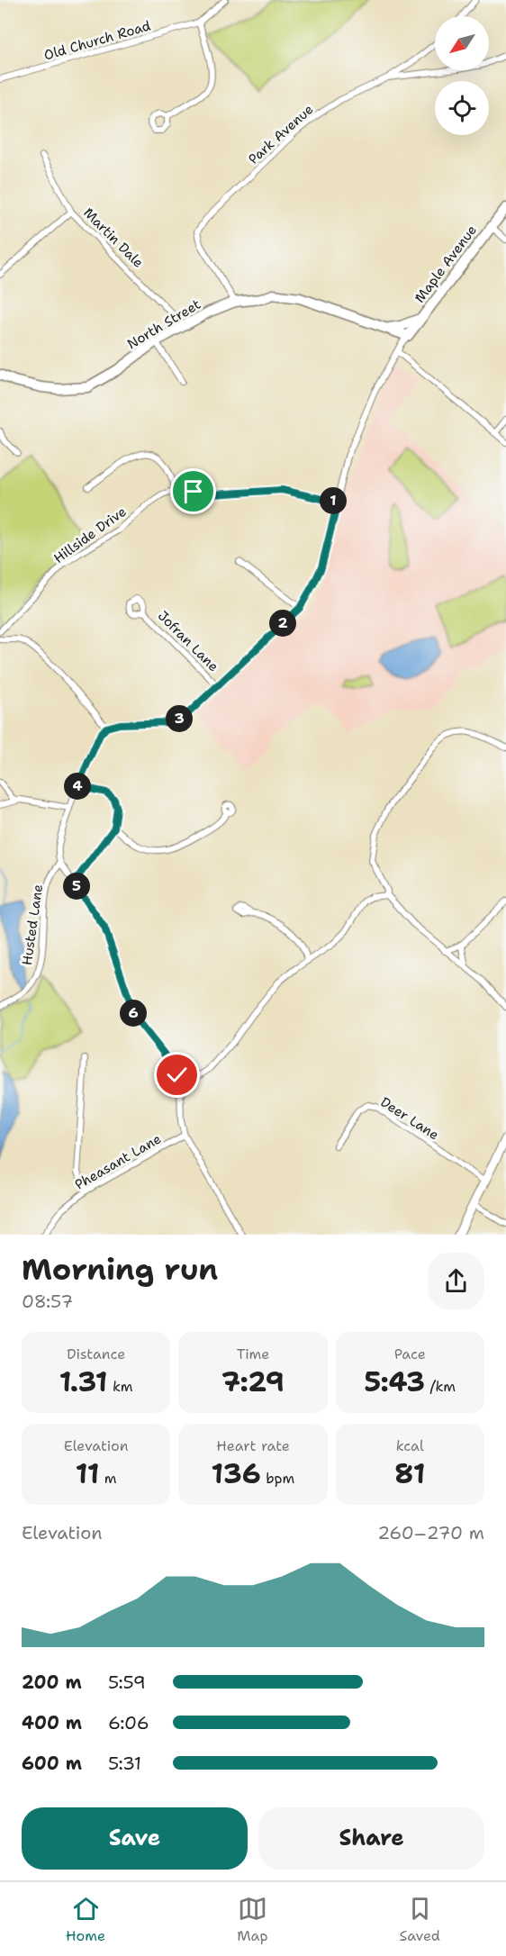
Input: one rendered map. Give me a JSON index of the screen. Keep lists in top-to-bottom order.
{
  "streets": {
    "main road": ["Maple Avenue", "North Street"],
    "street": [
      "Old Church Road",
      "Park Avenue",
      "Martin Dale",
      "Hillside Drive",
      "Jofran Lane",
      "Husted Lane",
      "Deer Lane",
      "Pheasant Lane"
    ]
  },
  "crossings": [
    ["Park Avenue", "North Street"],
    ["Martin Dale", "North Street"],
    ["Maple Avenue", "North Street"]
  ],
  "north": "bottom left",
  "page": {
    "pins": [
      "1",
      "2",
      "3",
      "4",
      "5",
      "6"
    ],
    "heading": ["Morning run", "08:57"],
    "stats": [
      ["Distance", "1.31 km"],
      ["Time", "7:29"],
      ["Pace", "5:43 /km"],
      ["Elevation", "11 m"],
      ["Heart rate", "136 bpm"],
      ["kcal", "81"]
    ],
    "chart": ["Elevation", "260–270 m"],
    "list": [
      {
        "name": "200 m",
        "note": "5:59"
      },
      {
        "name": "400 m",
        "note": "6:06"
      },
      {
        "name": "600 m",
        "note": "5:31"
      }
    ],
    "buttons": ["Save", "Share"],
    "tabs": ["Home", "Map", "Saved"]
  }
}
